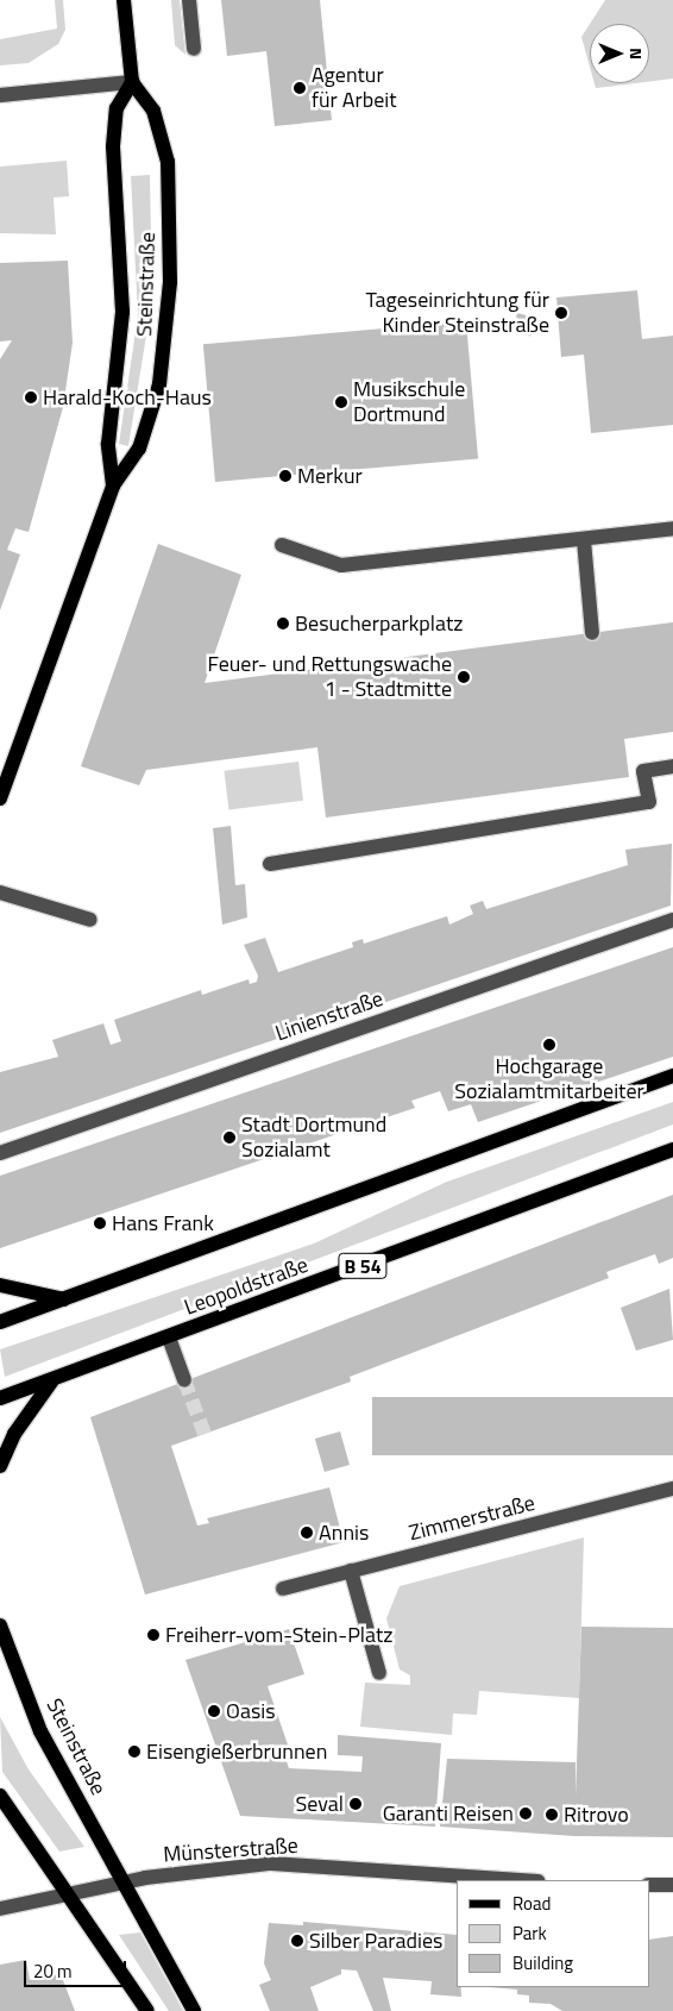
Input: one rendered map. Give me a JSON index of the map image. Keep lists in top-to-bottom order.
{
  "streets": {
    "main road": ["Steinstraße", "B 54", "Leopoldstraße"],
    "street": ["Linienstraße", "Zimmerstraße", "Münsterstraße"]
  },
  "crossings": [
    ["Steinstraße", "Münsterstraße"]
  ],
  "places": [
    "Agentur für Arbeit",
    "Tageseinrichtung für Kinder Steinstraße",
    "Harald-Koch-Haus",
    "Musikschule Dortmund",
    "Merkur",
    "Besucherparkplatz",
    "Feuer- und Rettungswache 1 - Stadtmitte",
    "Hochgarage Sozialamtmitarbeiter",
    "Stadt Dortmund Sozialamt",
    "Hans Frank",
    "Annis",
    "Freiherr-vom-Stein-Platz",
    "Oasis",
    "Eisengießerbrunnen",
    "Seval",
    "Garanti Reisen",
    "Ritrovo",
    "Silber Paradies"
  ],
  "legend": ["Road", "Park", "Building"],
  "scale_bar": "20 m",
  "north": "right"
}
